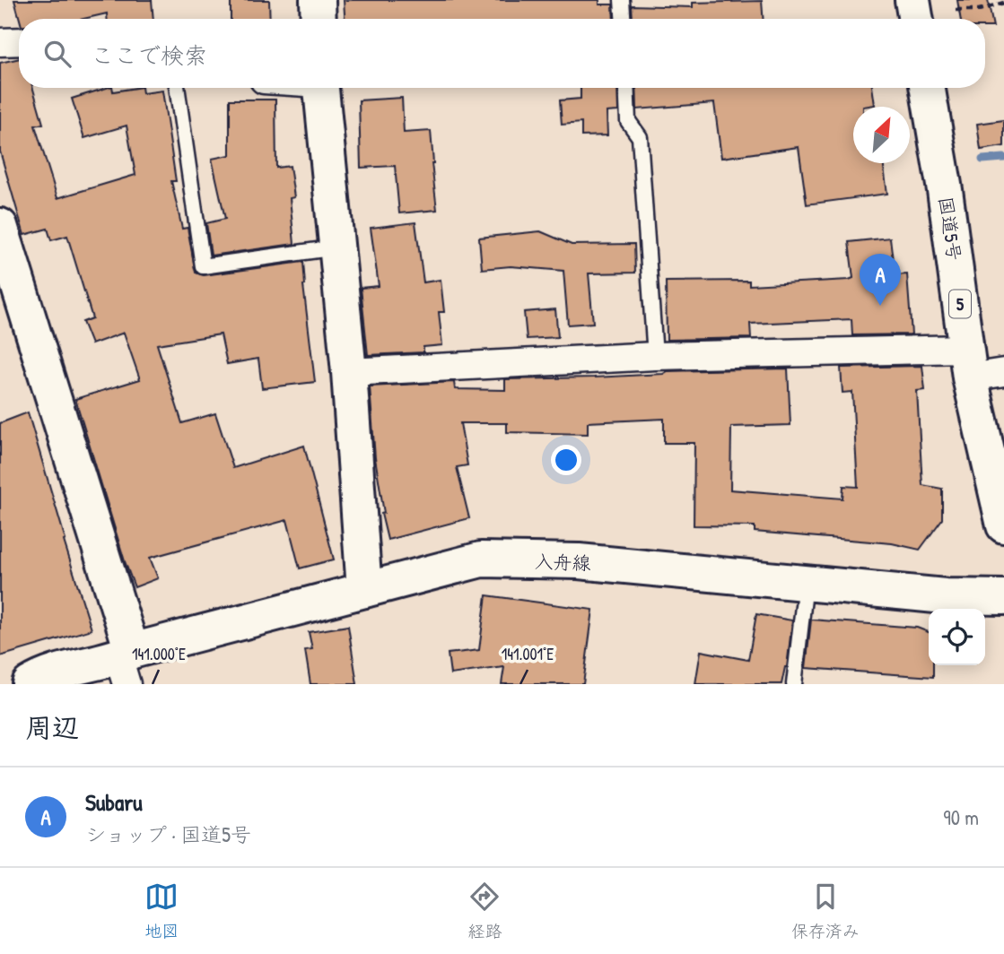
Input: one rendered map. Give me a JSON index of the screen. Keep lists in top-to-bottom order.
{
  "streets": {
    "main road": ["国道5号", "5", "入舟線"]
  },
  "north": "top right",
  "page": {
    "search": "ここで検索",
    "pins": "A",
    "heading": "周辺",
    "list": [
      {
        "mark": "A",
        "name": "Subaru",
        "note": "ショップ · 国道5号",
        "value": "90 m"
      }
    ],
    "nav": ["地図", "経路", "保存済み"]
  },
  "coordinates": ["141.000°E", "141.001°E"]
}
